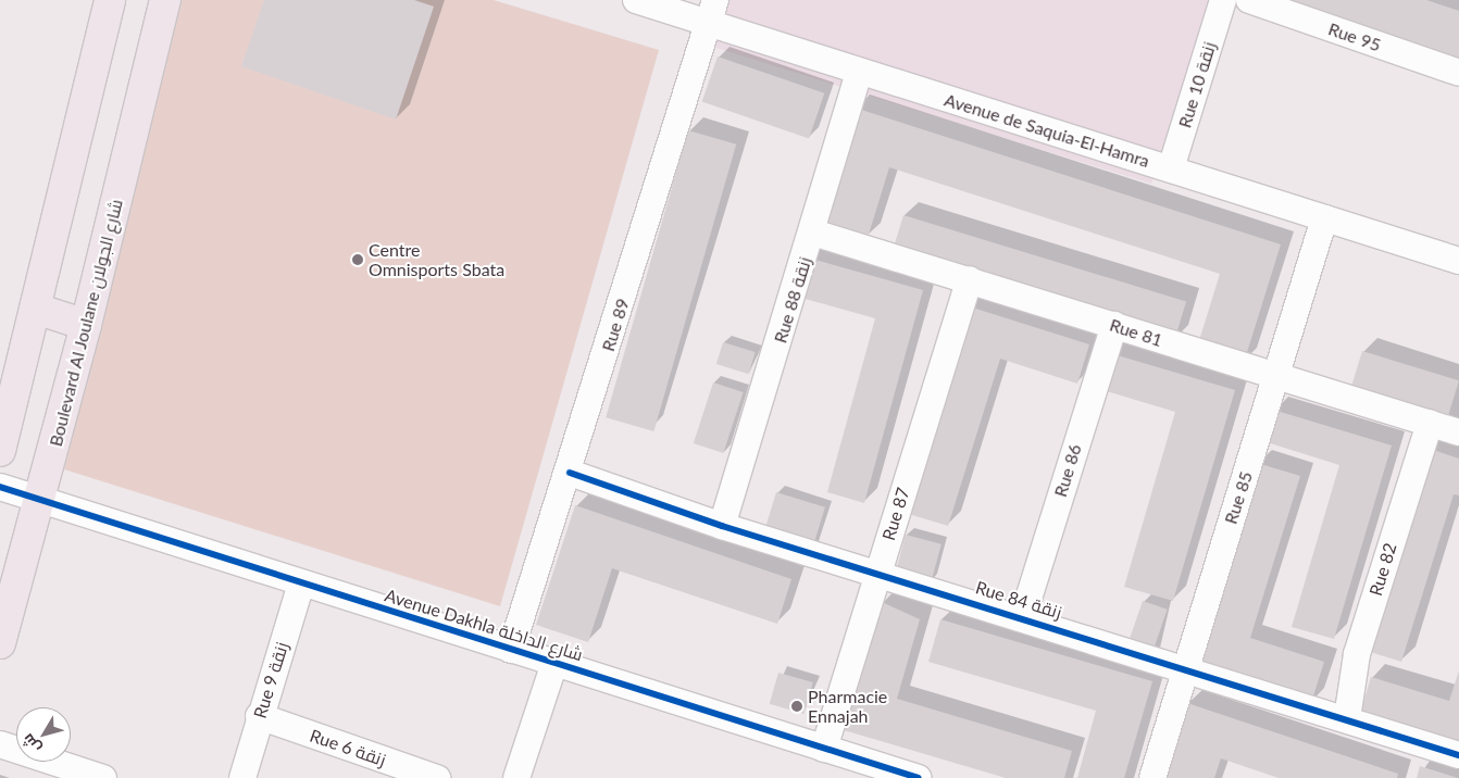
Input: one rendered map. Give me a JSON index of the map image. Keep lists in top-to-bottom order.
{
  "streets": {
    "main road": ["Boulevard Al Joulane شارع الجولان"],
    "street": [
      "Rue 95",
      "Rue 10 زنقة",
      "Avenue de Saquia-El-Hamra",
      "Rue 88 زنقة",
      "Rue 89",
      "Rue 81",
      "Rue 86",
      "Rue 85",
      "Rue 87",
      "Rue 82",
      "Rue 84 زنقة",
      "Avenue Dakhla شارع الداخلة",
      "Rue 9 زنقة",
      "Rue 6 زنقة"
    ]
  },
  "crossings": [
    ["Rue 10 زنقة", "Avenue de Saquia-El-Hamra"],
    ["Avenue de Saquia-El-Hamra", "Rue 88 زنقة"],
    ["Avenue de Saquia-El-Hamra", "Rue 89"],
    ["Avenue de Saquia-El-Hamra", "Rue 85"],
    ["Rue 88 زنقة", "Rue 81"],
    ["Rue 88 زنقة", "Rue 84 زنقة"],
    ["Boulevard Al Joulane شارع الجولان", "Avenue Dakhla شارع الداخلة"],
    ["Rue 89", "Rue 84 زنقة"],
    ["Rue 89", "Avenue Dakhla شارع الداخلة"],
    ["Rue 81", "Rue 86"],
    ["Rue 81", "Rue 85"],
    ["Rue 81", "Rue 87"],
    ["Rue 81", "Rue 82"],
    ["Rue 86", "Rue 84 زنقة"],
    ["Rue 85", "Rue 84 زنقة"],
    ["Rue 87", "Rue 84 زنقة"],
    ["Rue 87", "Avenue Dakhla شارع الداخلة"],
    ["Rue 82", "Rue 84 زنقة"],
    ["Avenue Dakhla شارع الداخلة", "Rue 9 زنقة"],
    ["Rue 9 زنقة", "Rue 6 زنقة"]
  ],
  "places": ["Centre Omnisports Sbata", "Pharmacie Ennajah"],
  "north": "bottom left"
}
